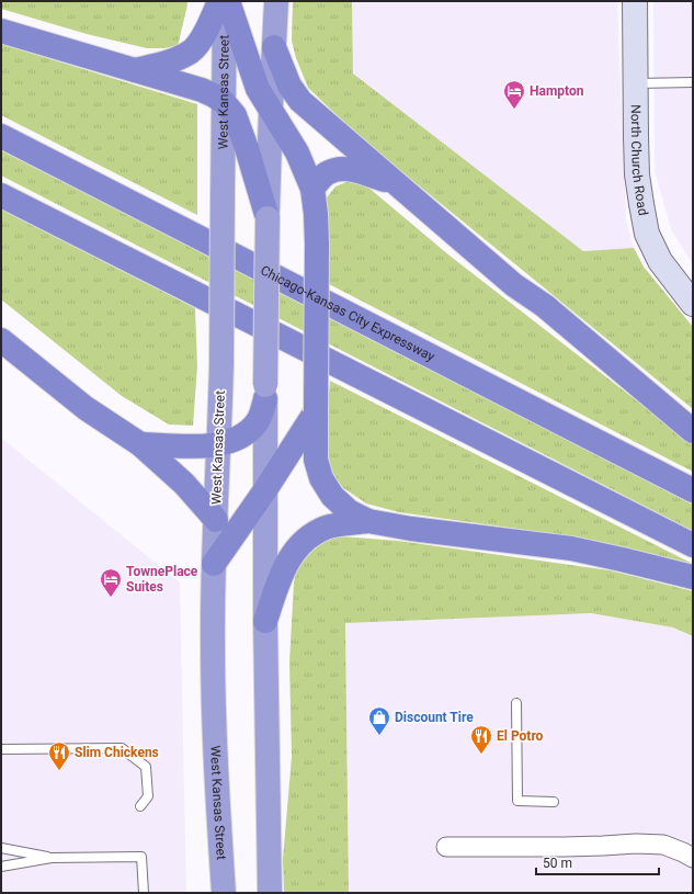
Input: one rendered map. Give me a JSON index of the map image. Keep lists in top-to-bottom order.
{
  "streets": {
    "highway": ["West Kansas Street", "Chicago-Kansas City Expressway"],
    "main road": ["North Church Road"]
  },
  "places": {
    "hotel": ["Hampton", "TownePlace Suites"],
    "shop": ["Discount Tire"],
    "restaurant": ["El Potro", "Slim Chickens"]
  },
  "scale_bar": "50 m"
}
